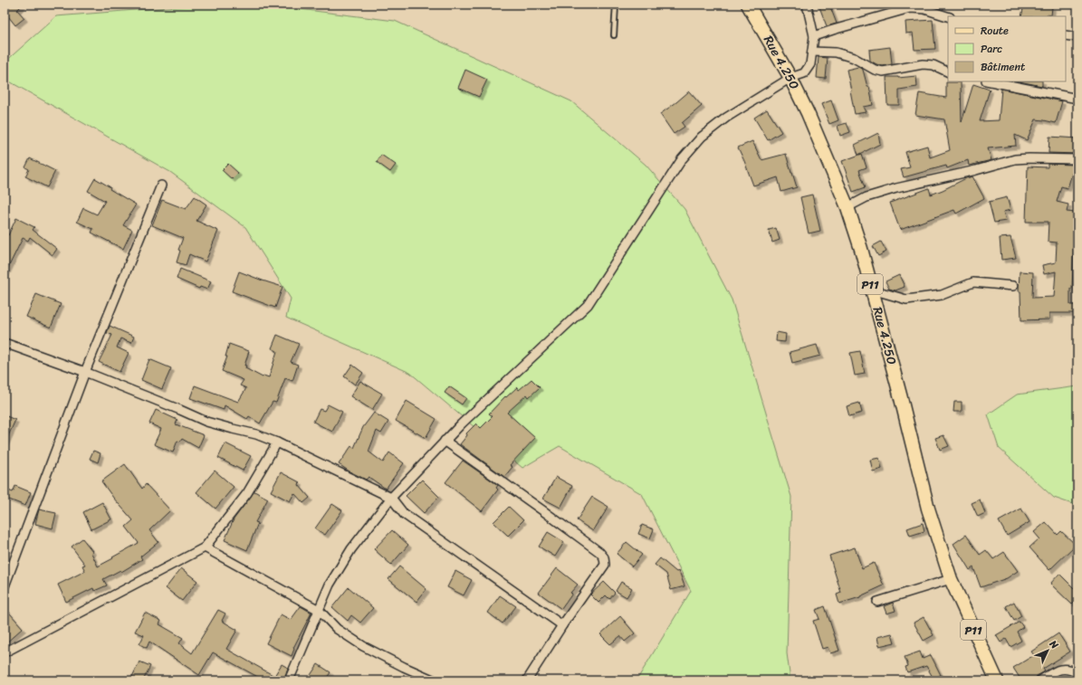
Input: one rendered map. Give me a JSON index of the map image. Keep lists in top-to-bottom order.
{
  "streets": {
    "main road": ["Rue 4.250", "P11"]
  },
  "crossings": [
    ["Rue 4.250", "P11"]
  ],
  "legend": ["Route", "Parc", "Bâtiment"],
  "north": "top right"
}
